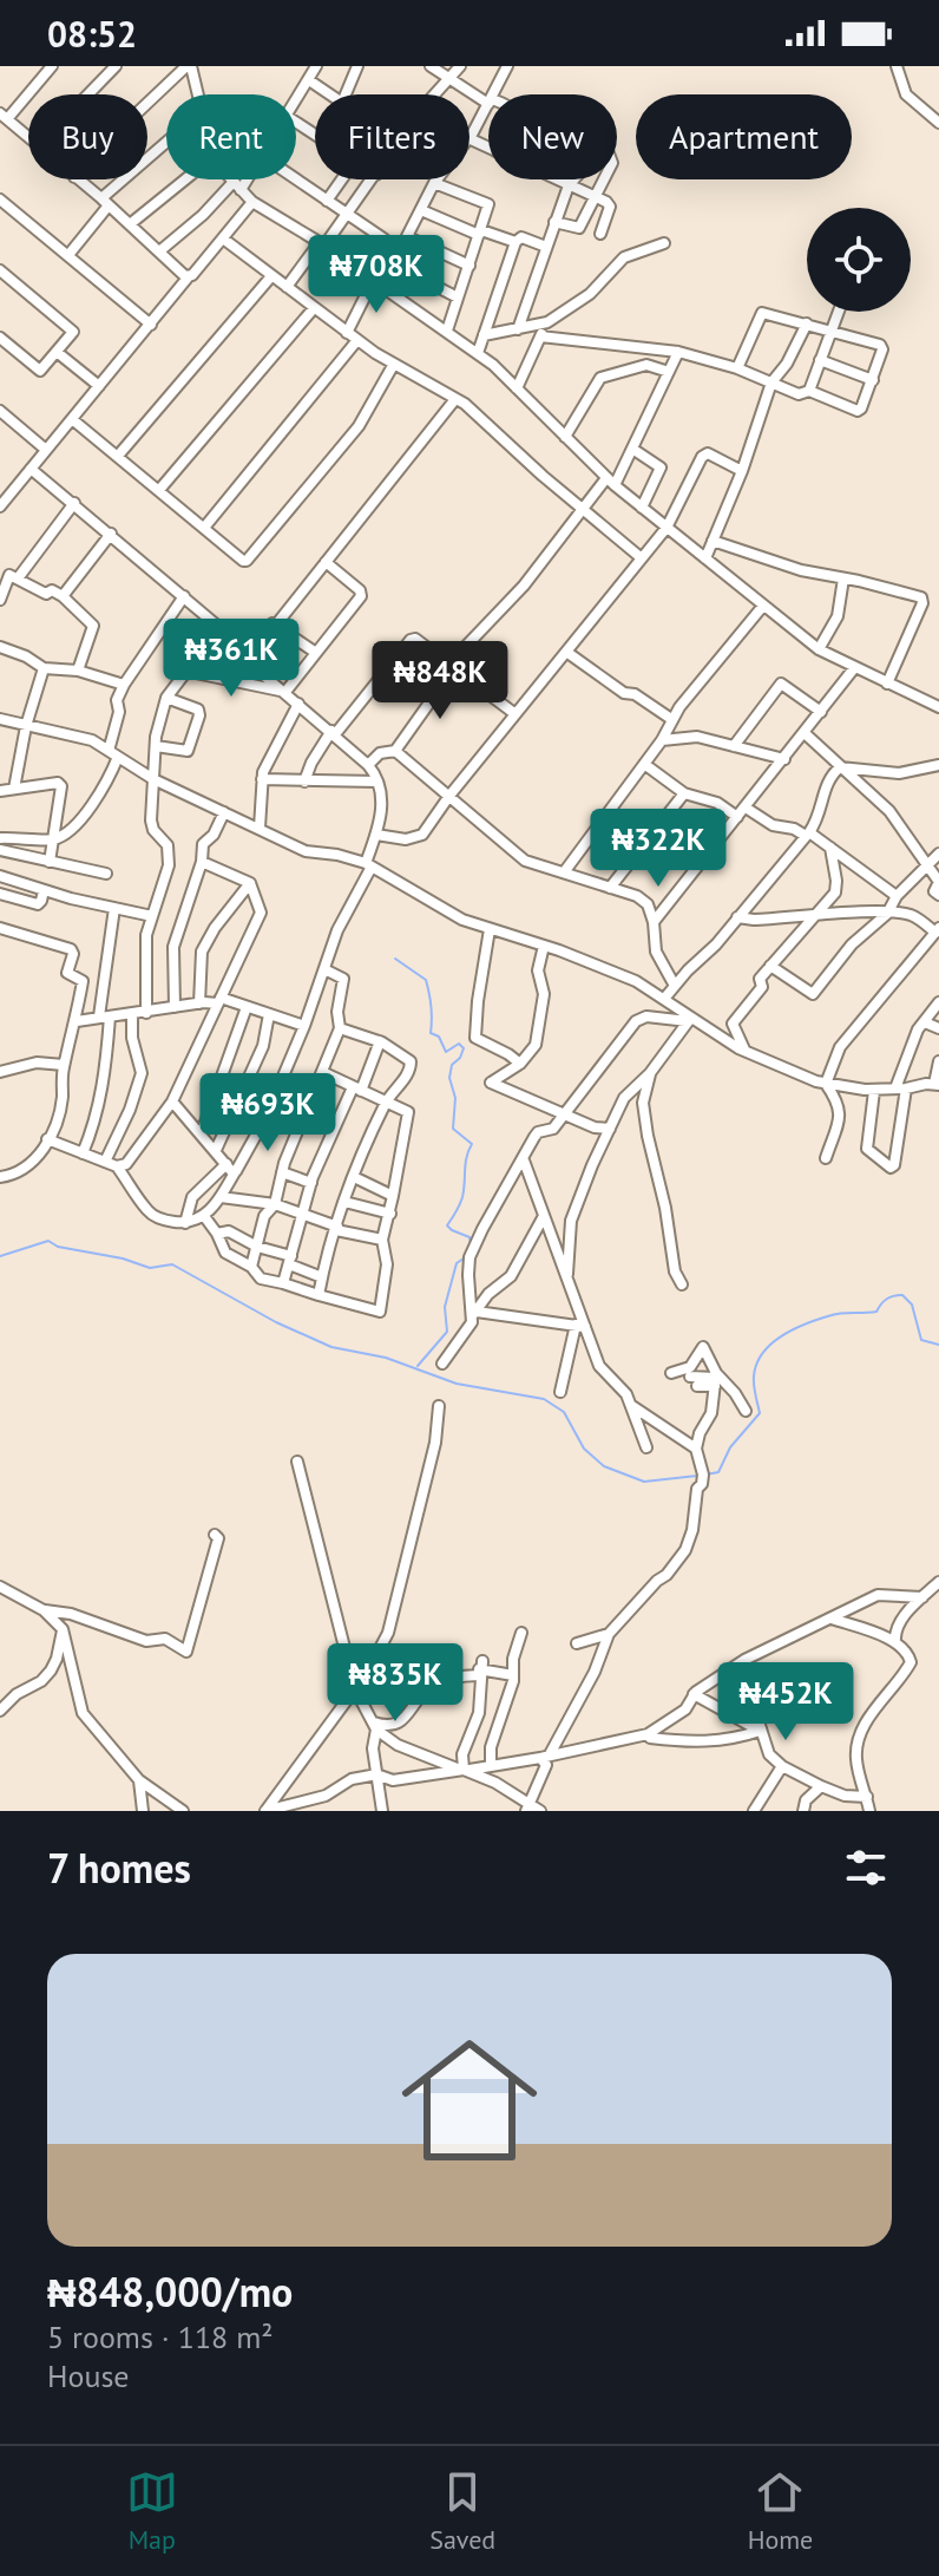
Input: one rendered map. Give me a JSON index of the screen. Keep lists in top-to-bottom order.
{
  "page": {
    "status": "08:52",
    "chip": [
      "Buy",
      "Rent",
      "Filters",
      "New",
      "Apartment"
    ],
    "price": [
      "₦708K",
      "₦361K",
      "₦848K",
      "₦322K",
      "₦693K",
      "₦835K",
      "₦452K"
    ],
    "heading": "7 homes",
    "list": [
      {
        "name": "₦848,000/mo",
        "note": "5 rooms · 118 m² · House"
      }
    ],
    "tabs": ["Map", "Saved", "Home"]
  }
}
